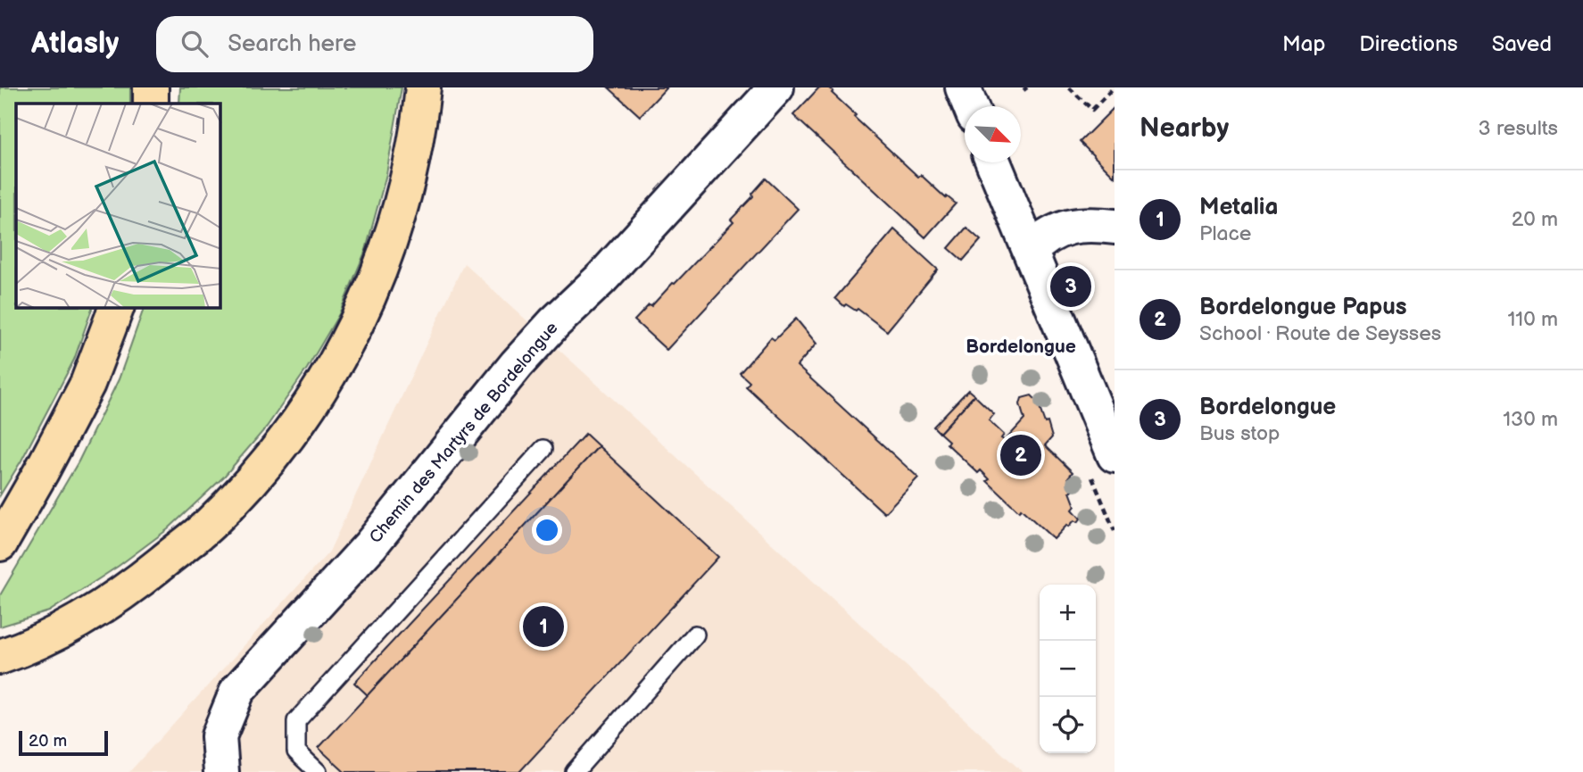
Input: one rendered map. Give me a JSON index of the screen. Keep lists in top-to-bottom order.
{
  "streets": {
    "street": ["Chemin des Martyrs de Bordelongue"]
  },
  "districts": ["Bordelongue"],
  "scale_bar": "20 m",
  "north": "bottom right",
  "page": {
    "header": "Atlasly",
    "search": "Search here",
    "nav": ["Map", "Directions", "Saved"],
    "heading": ["Nearby", "3 results"],
    "list": [
      {
        "mark": "1",
        "name": "Metalia",
        "note": "Place",
        "value": "20 m"
      },
      {
        "mark": "2",
        "name": "Bordelongue Papus",
        "note": "School · Route de Seysses",
        "value": "110 m"
      },
      {
        "mark": "3",
        "name": "Bordelongue",
        "note": "Bus stop",
        "value": "130 m"
      }
    ],
    "pins": ["3", "2", "1"],
    "map_buttons": ["+", "−"],
    "scale": "20 m"
  }
}
